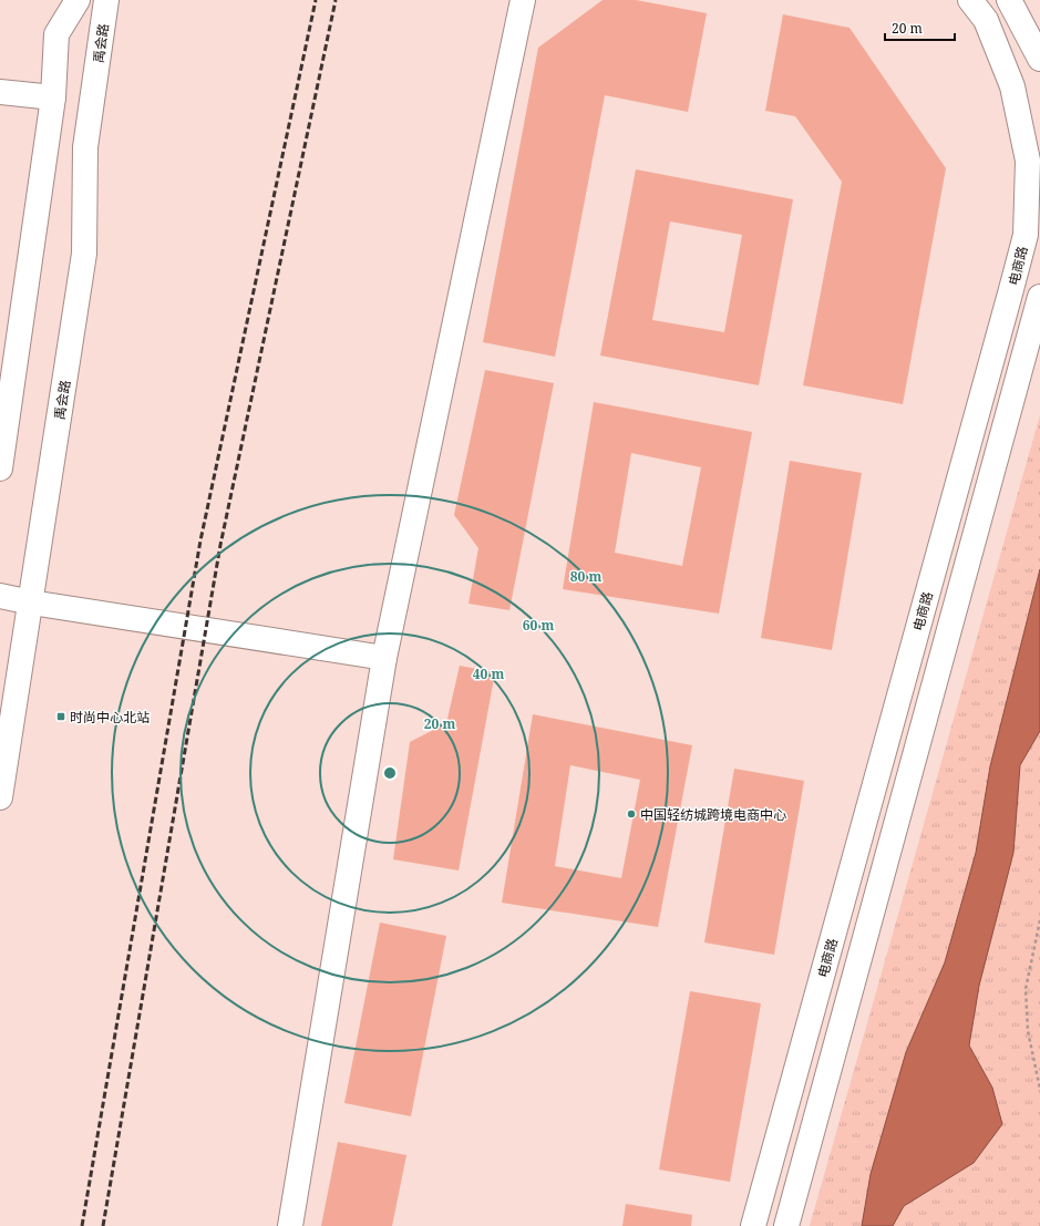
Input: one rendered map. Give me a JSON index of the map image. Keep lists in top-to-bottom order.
{
  "streets": {
    "street": ["禹会路", "电商路"]
  },
  "places": {
    "transit": ["时尚中心北站"],
    "other": ["中国轻纺城跨境电商中心"]
  },
  "scale_bar": "20 m",
  "rings": [
    "80 m",
    "60 m",
    "40 m",
    "20 m"
  ]
}
